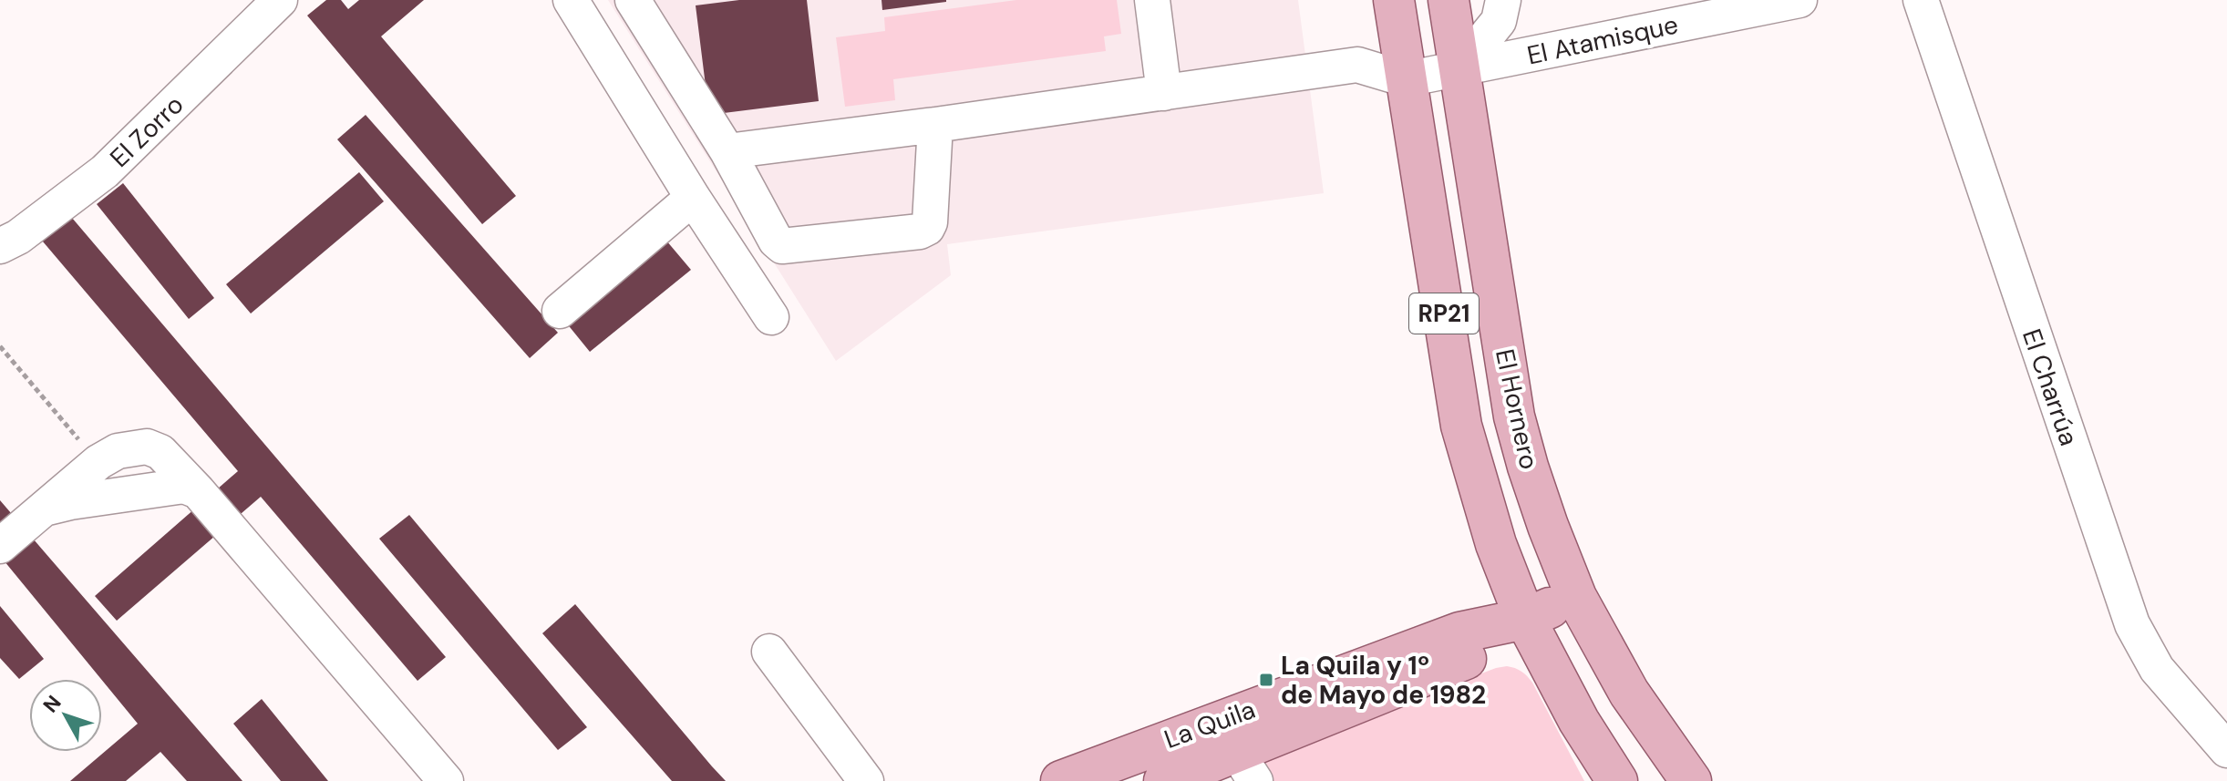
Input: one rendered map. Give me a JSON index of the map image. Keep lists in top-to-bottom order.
{
  "streets": {
    "main road": ["RP21", "El Hornero", "La Quila"],
    "street": ["El Atamisque", "El Zorro", "El Charrúa"]
  },
  "crossings": [
    ["El Atamisque", "RP21"],
    ["El Atamisque", "El Hornero"],
    ["RP21", "La Quila"],
    ["El Hornero", "La Quila"]
  ],
  "places": {
    "transit": ["La Quila y 1º de Mayo de 1982"]
  },
  "north": "top left"
}
